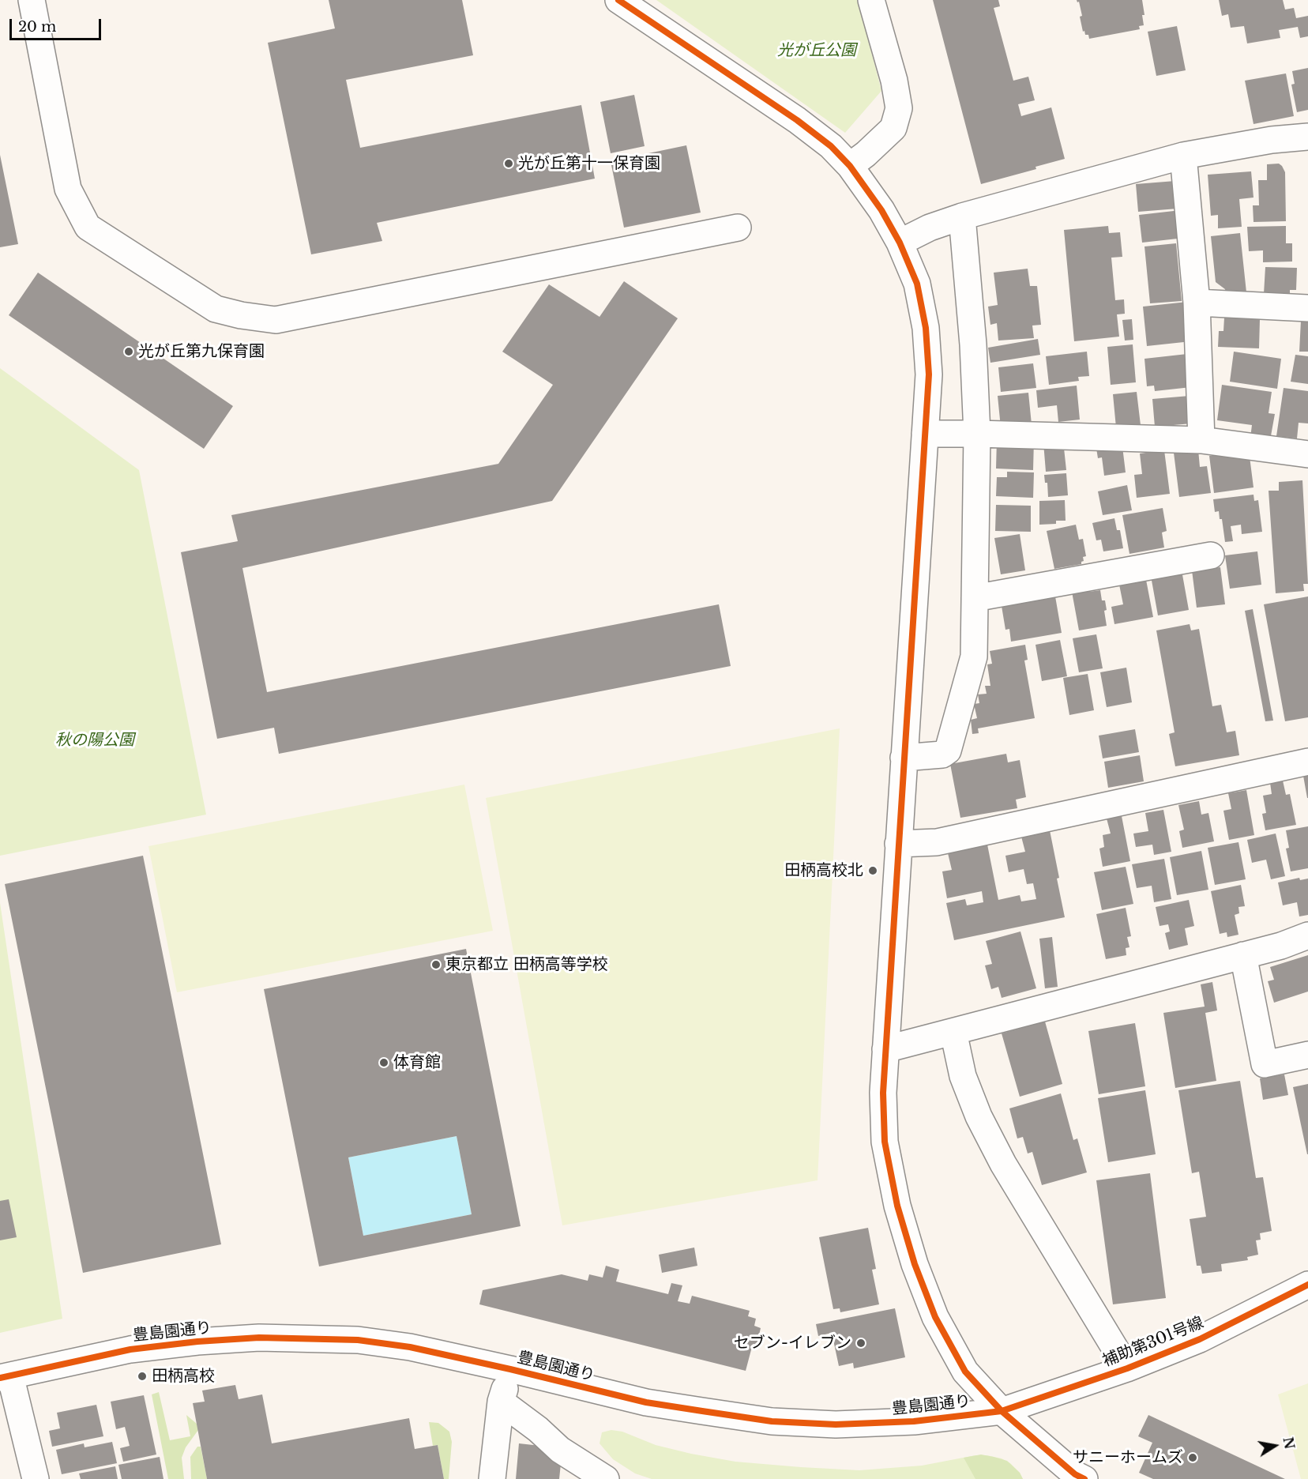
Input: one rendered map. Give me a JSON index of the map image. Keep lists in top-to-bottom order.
{
  "streets": {
    "street": ["豊島園通り", "補助第301号線"]
  },
  "crossings": [
    ["豊島園通り", "補助第301号線"]
  ],
  "parks": ["光が丘公園", "秋の陽公園"],
  "places": [
    "光が丘第十一保育園",
    "光が丘第九保育園",
    "田柄高校北",
    "東京都立 田柄高等学校",
    "体育館",
    "セブン-イレブン",
    "田柄高校",
    "サニーホームズ"
  ],
  "scale_bar": "20 m",
  "north": "right"
}
